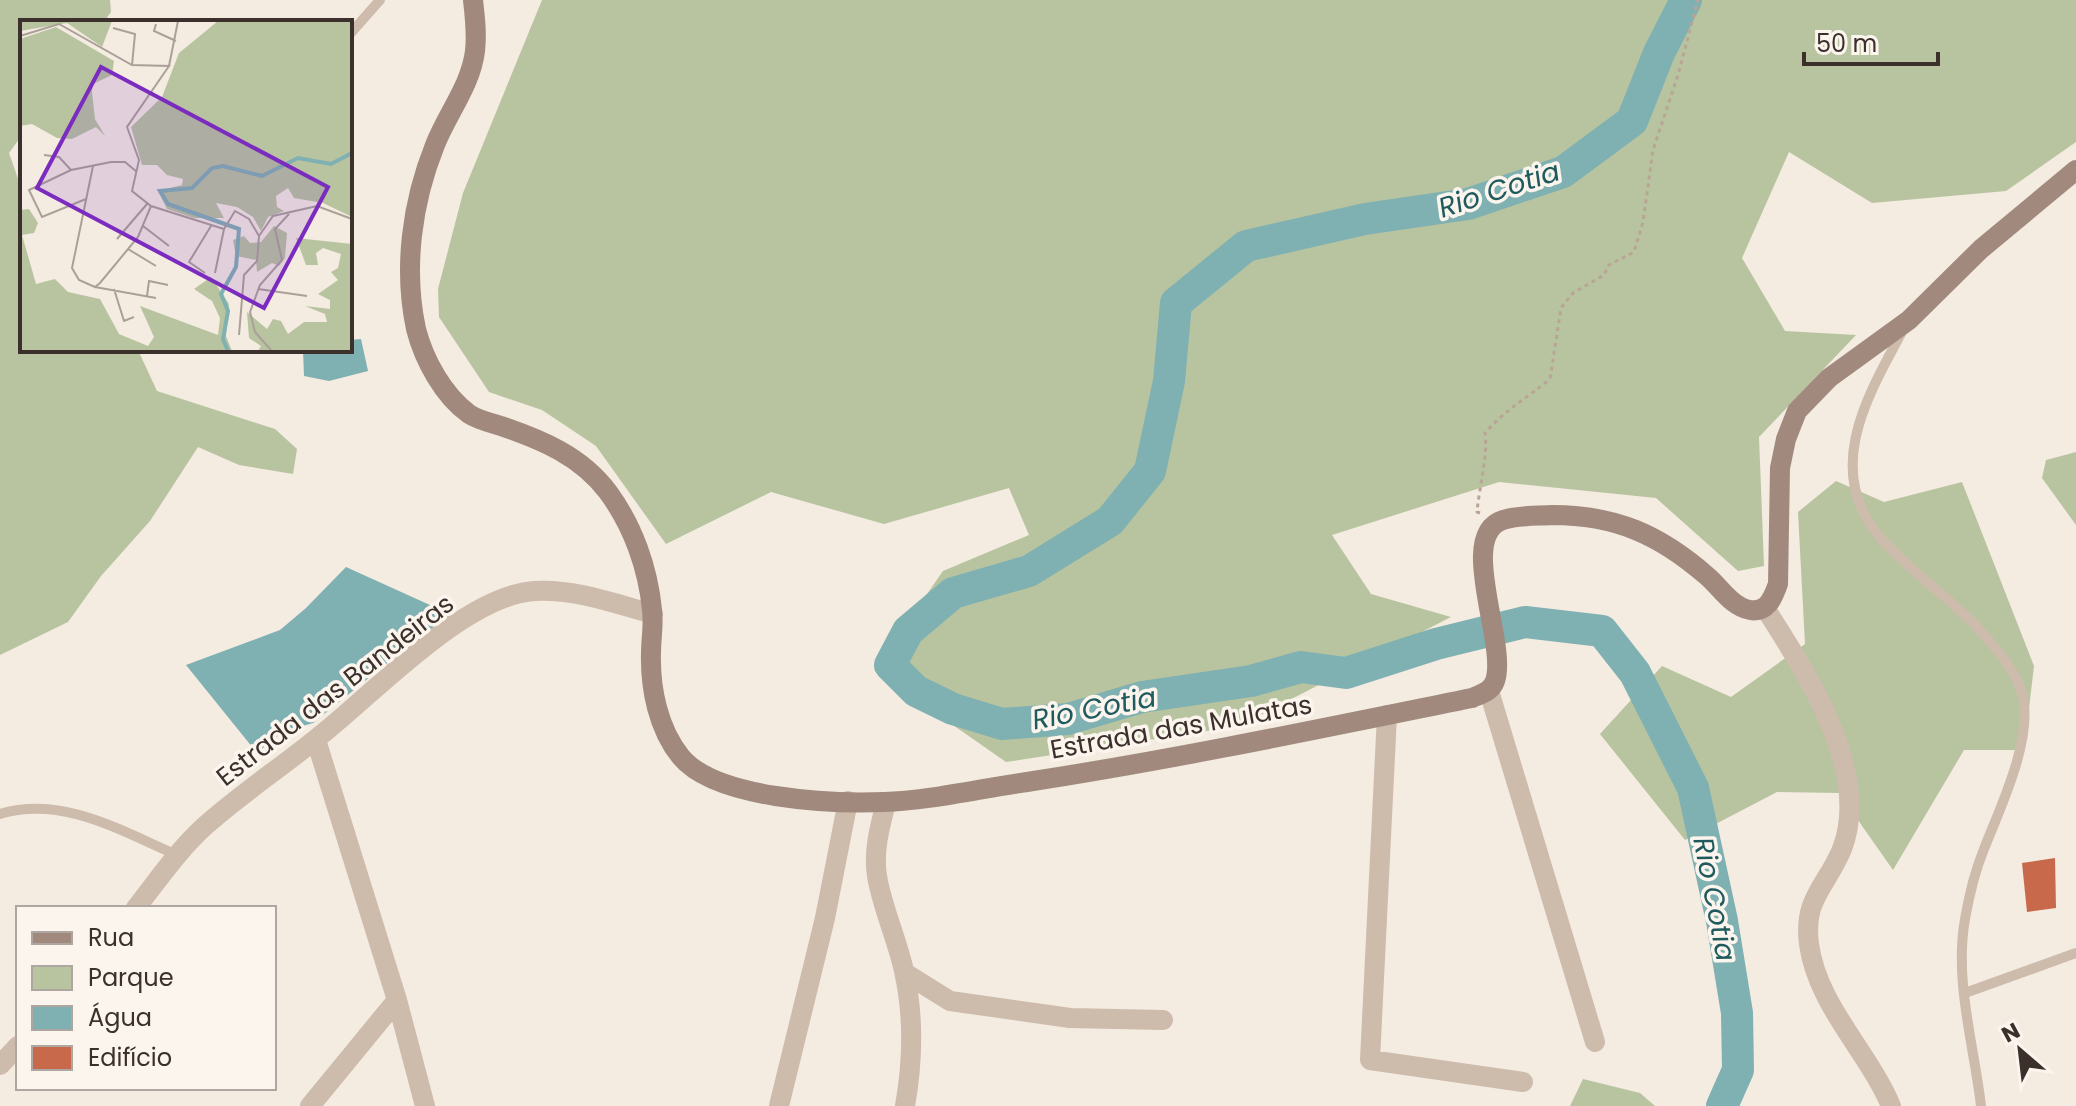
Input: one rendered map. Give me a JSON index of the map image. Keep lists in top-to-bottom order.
{
  "streets": {
    "street": ["Estrada das Bandeiras", "Estrada das Mulatas"]
  },
  "crossings": [
    ["Estrada das Bandeiras", "Estrada das Mulatas"]
  ],
  "water": ["Rio Cotia"],
  "legend": [
    "Rua",
    "Parque",
    "Água",
    "Edifício"
  ],
  "scale_bar": "50 m",
  "north": "top left"
}
